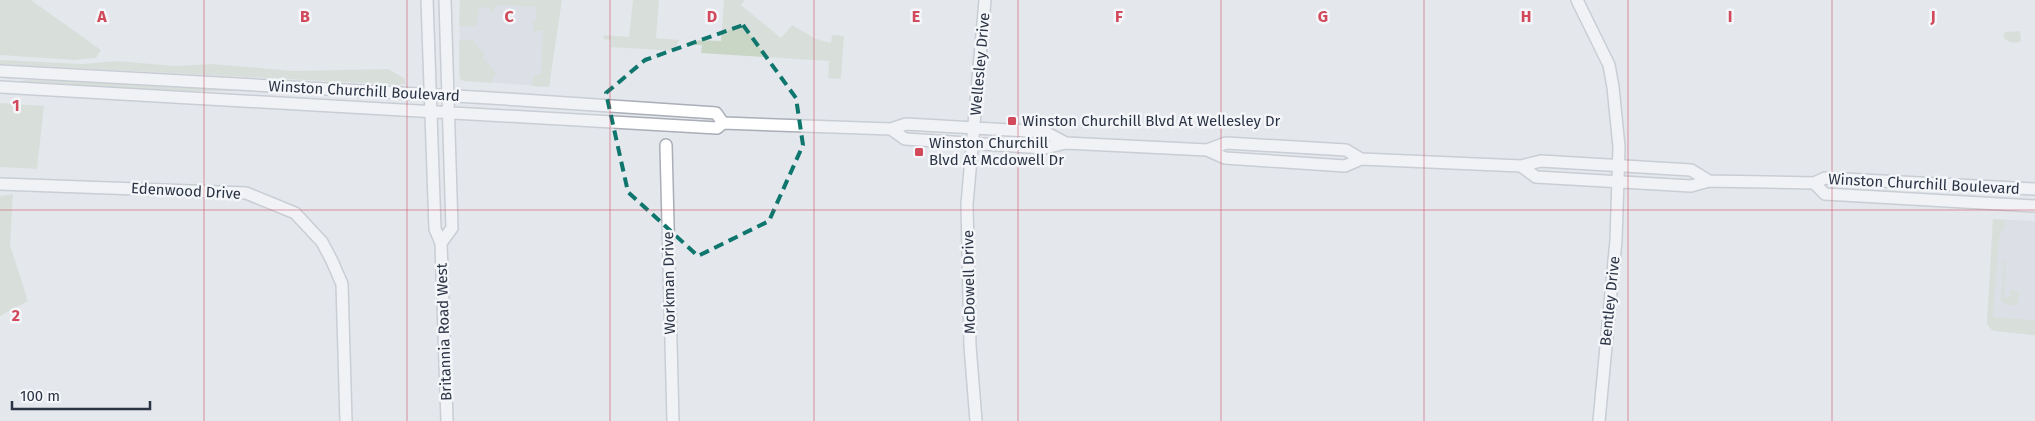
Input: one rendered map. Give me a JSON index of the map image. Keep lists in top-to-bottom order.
{
  "streets": {
    "main road": [
      "Wellesley Drive",
      "Winston Churchill Boulevard",
      "Edenwood Drive",
      "McDowell Drive",
      "Workman Drive",
      "Bentley Drive",
      "Britannia Road West"
    ]
  },
  "crossings": [
    ["Wellesley Drive", "Winston Churchill Boulevard"],
    ["Wellesley Drive", "McDowell Drive"],
    ["Winston Churchill Boulevard", "McDowell Drive"],
    ["Winston Churchill Boulevard", "Bentley Drive"],
    ["Winston Churchill Boulevard", "Britannia Road West"]
  ],
  "places": {
    "transit": ["Winston Churchill Blvd At Wellesley Dr", "Winston Churchill Blvd At Mcdowell Dr"]
  },
  "scale_bar": "100 m",
  "grid": {
    "columns": [
      "A",
      "B",
      "C",
      "D",
      "E",
      "F",
      "G",
      "H",
      "I",
      "J"
    ],
    "rows": ["1", "2"]
  }
}
